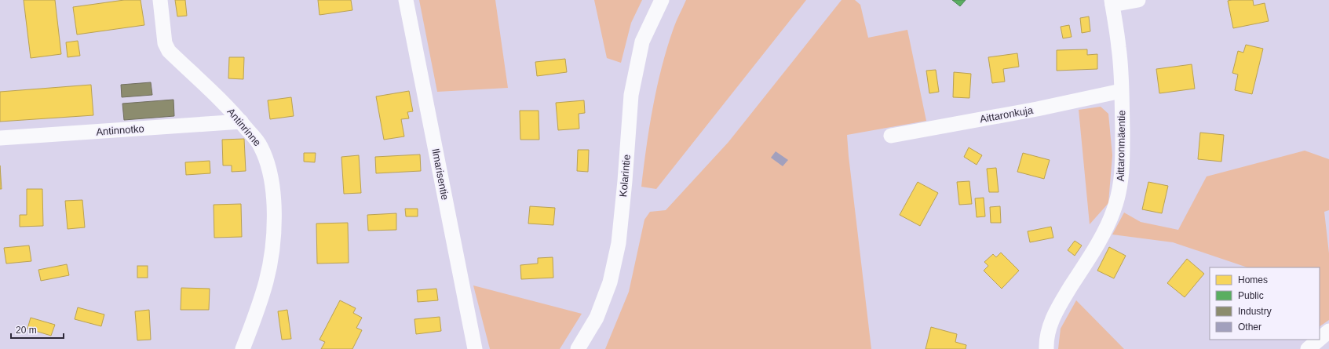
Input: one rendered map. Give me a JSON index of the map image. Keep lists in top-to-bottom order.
{
  "streets": {
    "street": [
      "Aittaronkuja",
      "Antinrinne",
      "Antinnotko",
      "Aittaronmäentie",
      "Ilmarisentie",
      "Kolarintie"
    ]
  },
  "crossings": [
    ["Aittaronkuja", "Aittaronmäentie"],
    ["Antinrinne", "Antinnotko"]
  ],
  "legend": [
    "Homes",
    "Public",
    "Industry",
    "Other"
  ],
  "scale_bar": "20 m"
}
